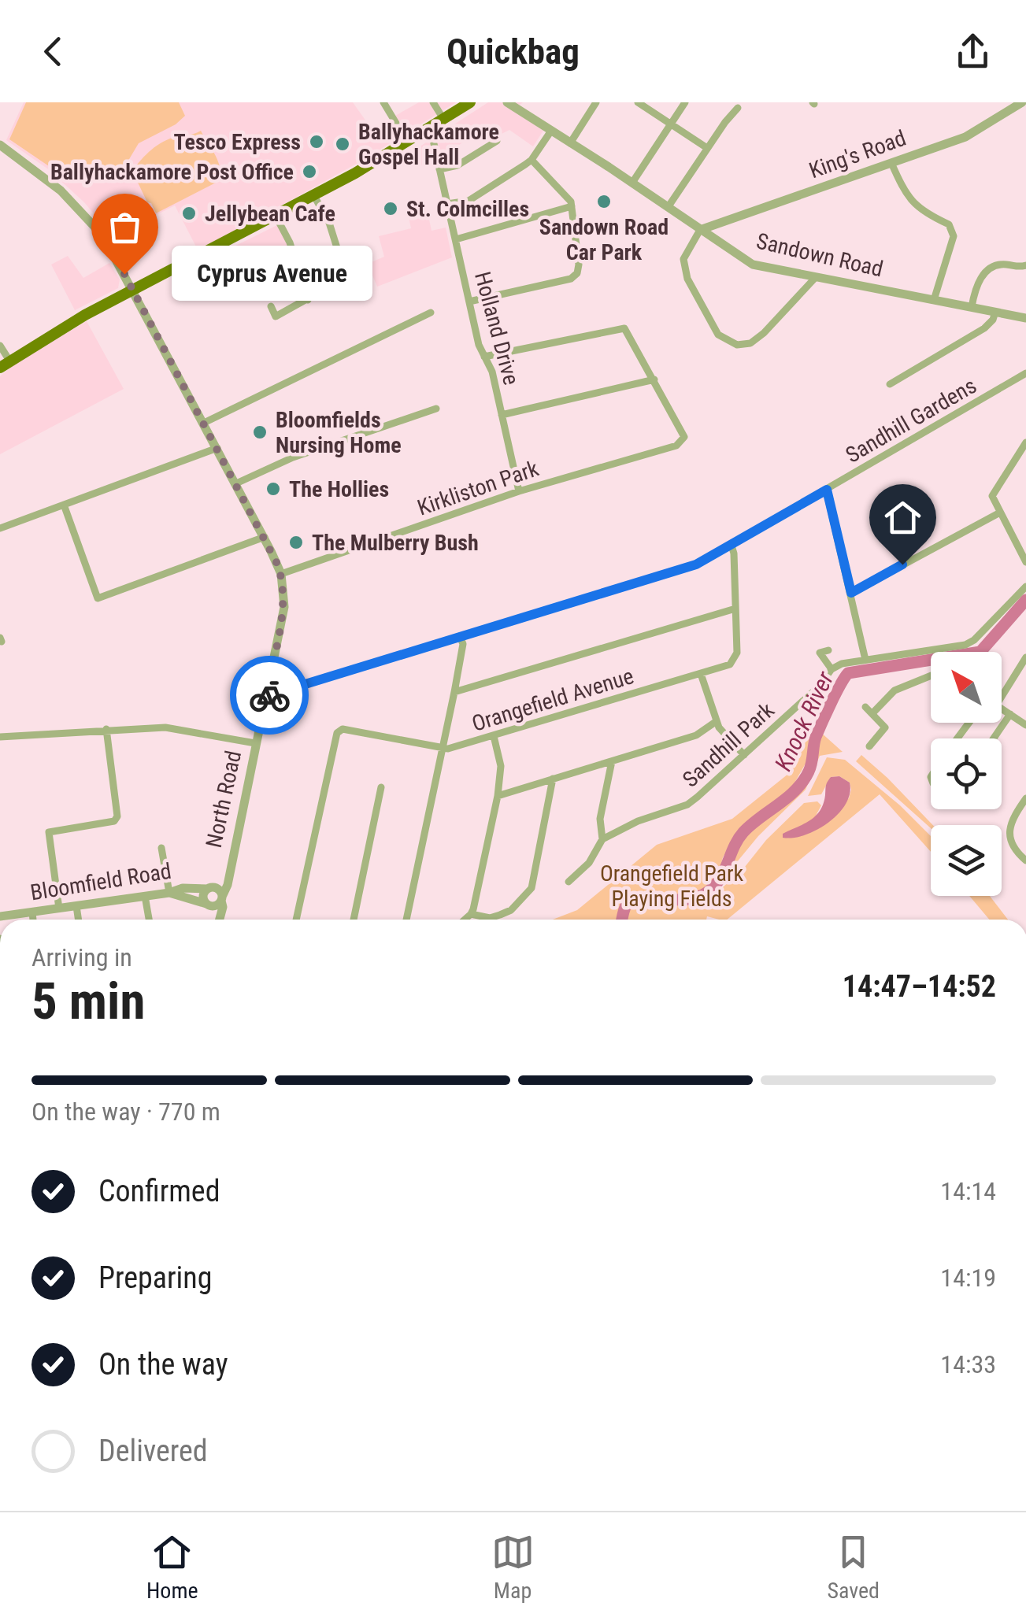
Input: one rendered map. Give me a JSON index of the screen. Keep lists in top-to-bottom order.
{
  "streets": {
    "street": [
      "King's Road",
      "Sandown Road",
      "Holland Drive",
      "Sandhill Gardens",
      "Kirkliston Park",
      "Orangefield Avenue",
      "Sandhill Park",
      "North Road",
      "Bloomfield Road"
    ]
  },
  "crossings": [
    ["King's Road", "Sandown Road"],
    ["Holland Drive", "Kirkliston Park"],
    ["Sandhill Gardens", "Orangefield Avenue"],
    ["Sandhill Gardens", "North Road"],
    ["Kirkliston Park", "North Road"],
    ["North Road", "Bloomfield Road"]
  ],
  "water": ["Knock River"],
  "parks": ["Orangefield Park Playing Fields"],
  "places": [
    "Tesco Express",
    "Ballyhackamore Gospel Hall",
    "Ballyhackamore Post Office",
    "Sandown Road Car Park",
    "St. Colmcilles",
    "Jellybean Cafe",
    "Cyprus Avenue",
    "Bloomfields Nursing Home",
    "The Hollies",
    "The Mulberry Bush"
  ],
  "north": "top left",
  "page": {
    "header": "Quickbag",
    "bubble": "Cyprus Avenue",
    "heading": ["5 min", "Arriving in", "14:47–14:52"],
    "bar": "On the way · 770 m",
    "list": [
      ["Confirmed", "14:14"],
      ["Preparing", "14:19"],
      ["On the way", "14:33"],
      "Delivered"
    ],
    "tabs": ["Home", "Map", "Saved"]
  }
}
